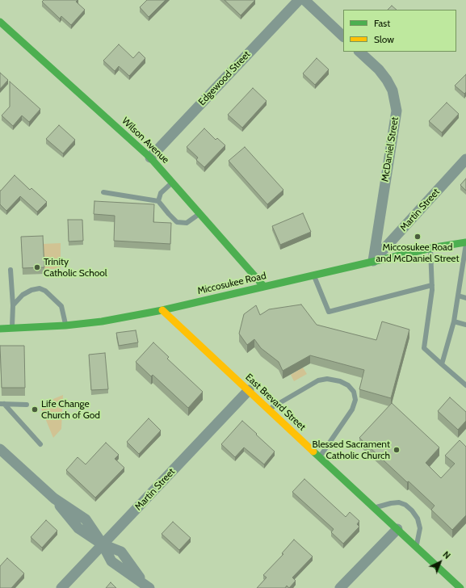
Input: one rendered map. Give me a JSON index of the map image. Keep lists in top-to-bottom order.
{
  "streets": {
    "street": [
      "Edgewood Street",
      "Wilson Avenue",
      "McDaniel Street",
      "Martin Street",
      "Miccosukee Road",
      "East Brevard Street"
    ]
  },
  "crossings": [
    ["Edgewood Street", "Wilson Avenue"],
    ["Wilson Avenue", "Miccosukee Road"],
    ["McDaniel Street", "Martin Street"],
    ["McDaniel Street", "Miccosukee Road"],
    ["Martin Street", "Miccosukee Road"],
    ["Martin Street", "East Brevard Street"],
    ["Miccosukee Road", "East Brevard Street"]
  ],
  "places": [
    "Miccosukee Road and McDaniel Street",
    "Trinity Catholic School",
    "Life Change Church of God",
    "Blessed Sacrament Catholic Church"
  ],
  "legend": ["Fast", "Slow"],
  "north": "top right"
}
